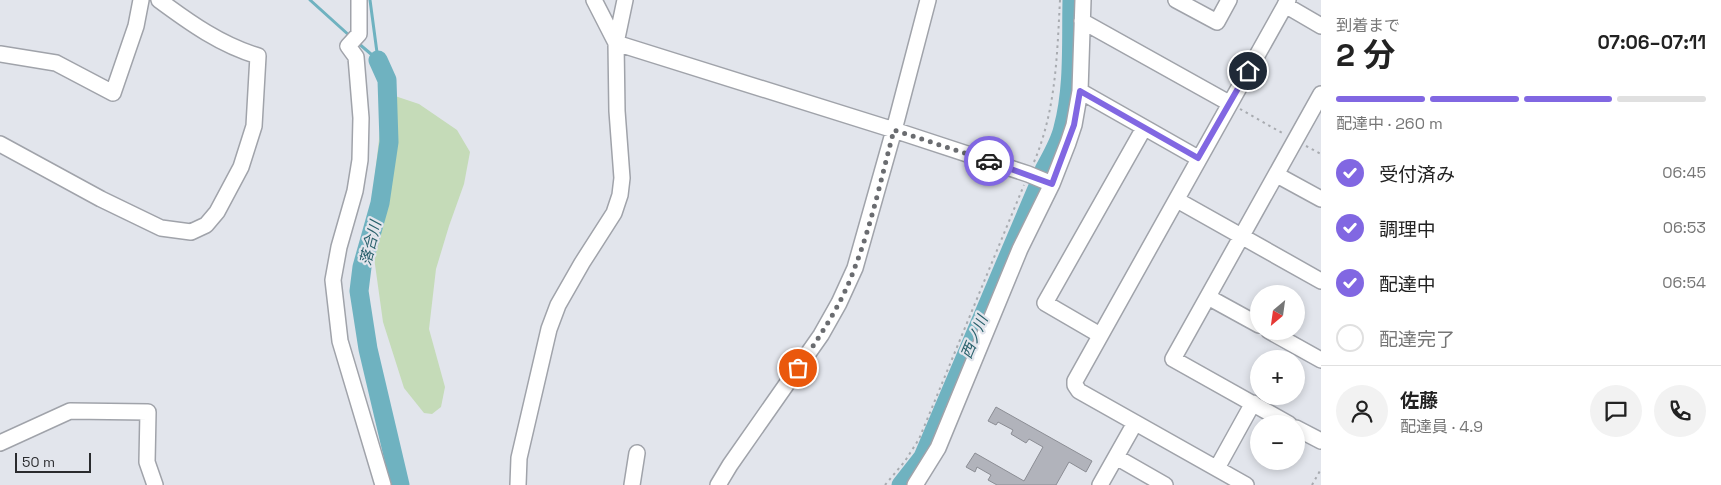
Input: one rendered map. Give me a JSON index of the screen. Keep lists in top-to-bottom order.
{
  "water": ["落合川", "西ノ川"],
  "scale_bar": "50 m",
  "north": "bottom left",
  "page": {
    "heading": ["2 分", "到着まで", "07:06–07:11"],
    "panel": ["佐藤", "配達員 · 4.9"],
    "bar": "配達中 · 260 m",
    "list": [
      ["受付済み", "06:45"],
      ["調理中", "06:53"],
      ["配達中", "06:54"],
      "配達完了"
    ],
    "map_buttons": ["+", "−"],
    "scale": "50 m"
  }
}
